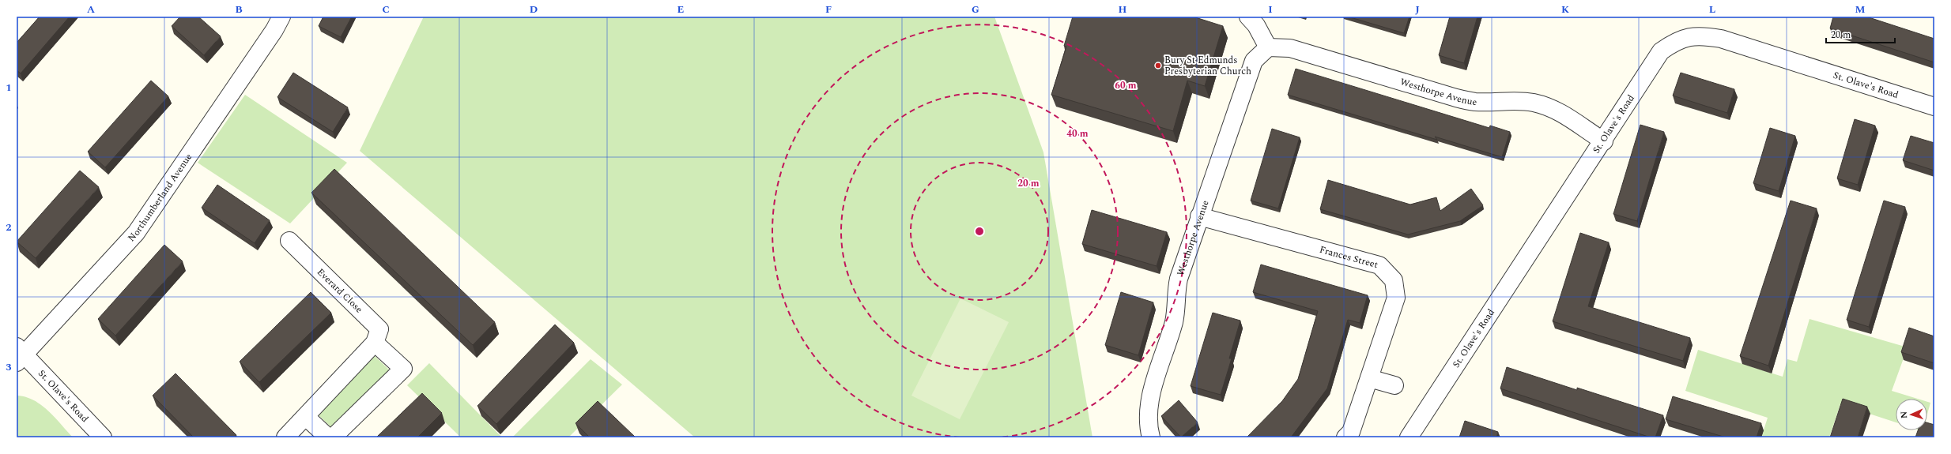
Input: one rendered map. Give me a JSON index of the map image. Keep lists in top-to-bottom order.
{
  "streets": {
    "street": [
      "St. Olave's Road",
      "Westhorpe Avenue",
      "Northumberland Avenue",
      "Frances Street",
      "Everard Close"
    ]
  },
  "crossings": [
    ["St. Olave's Road", "Westhorpe Avenue"],
    ["St. Olave's Road", "Northumberland Avenue"],
    ["Westhorpe Avenue", "Frances Street"]
  ],
  "places": ["Bury St Edmunds Presbyterian Church"],
  "scale_bar": "20 m",
  "north": "left",
  "grid": {
    "columns": [
      "A",
      "B",
      "C",
      "D",
      "E",
      "F",
      "G",
      "H",
      "I",
      "J",
      "K",
      "L",
      "M"
    ],
    "rows": ["1", "2", "3"]
  },
  "rings": ["60 m", "40 m", "20 m"]
}
